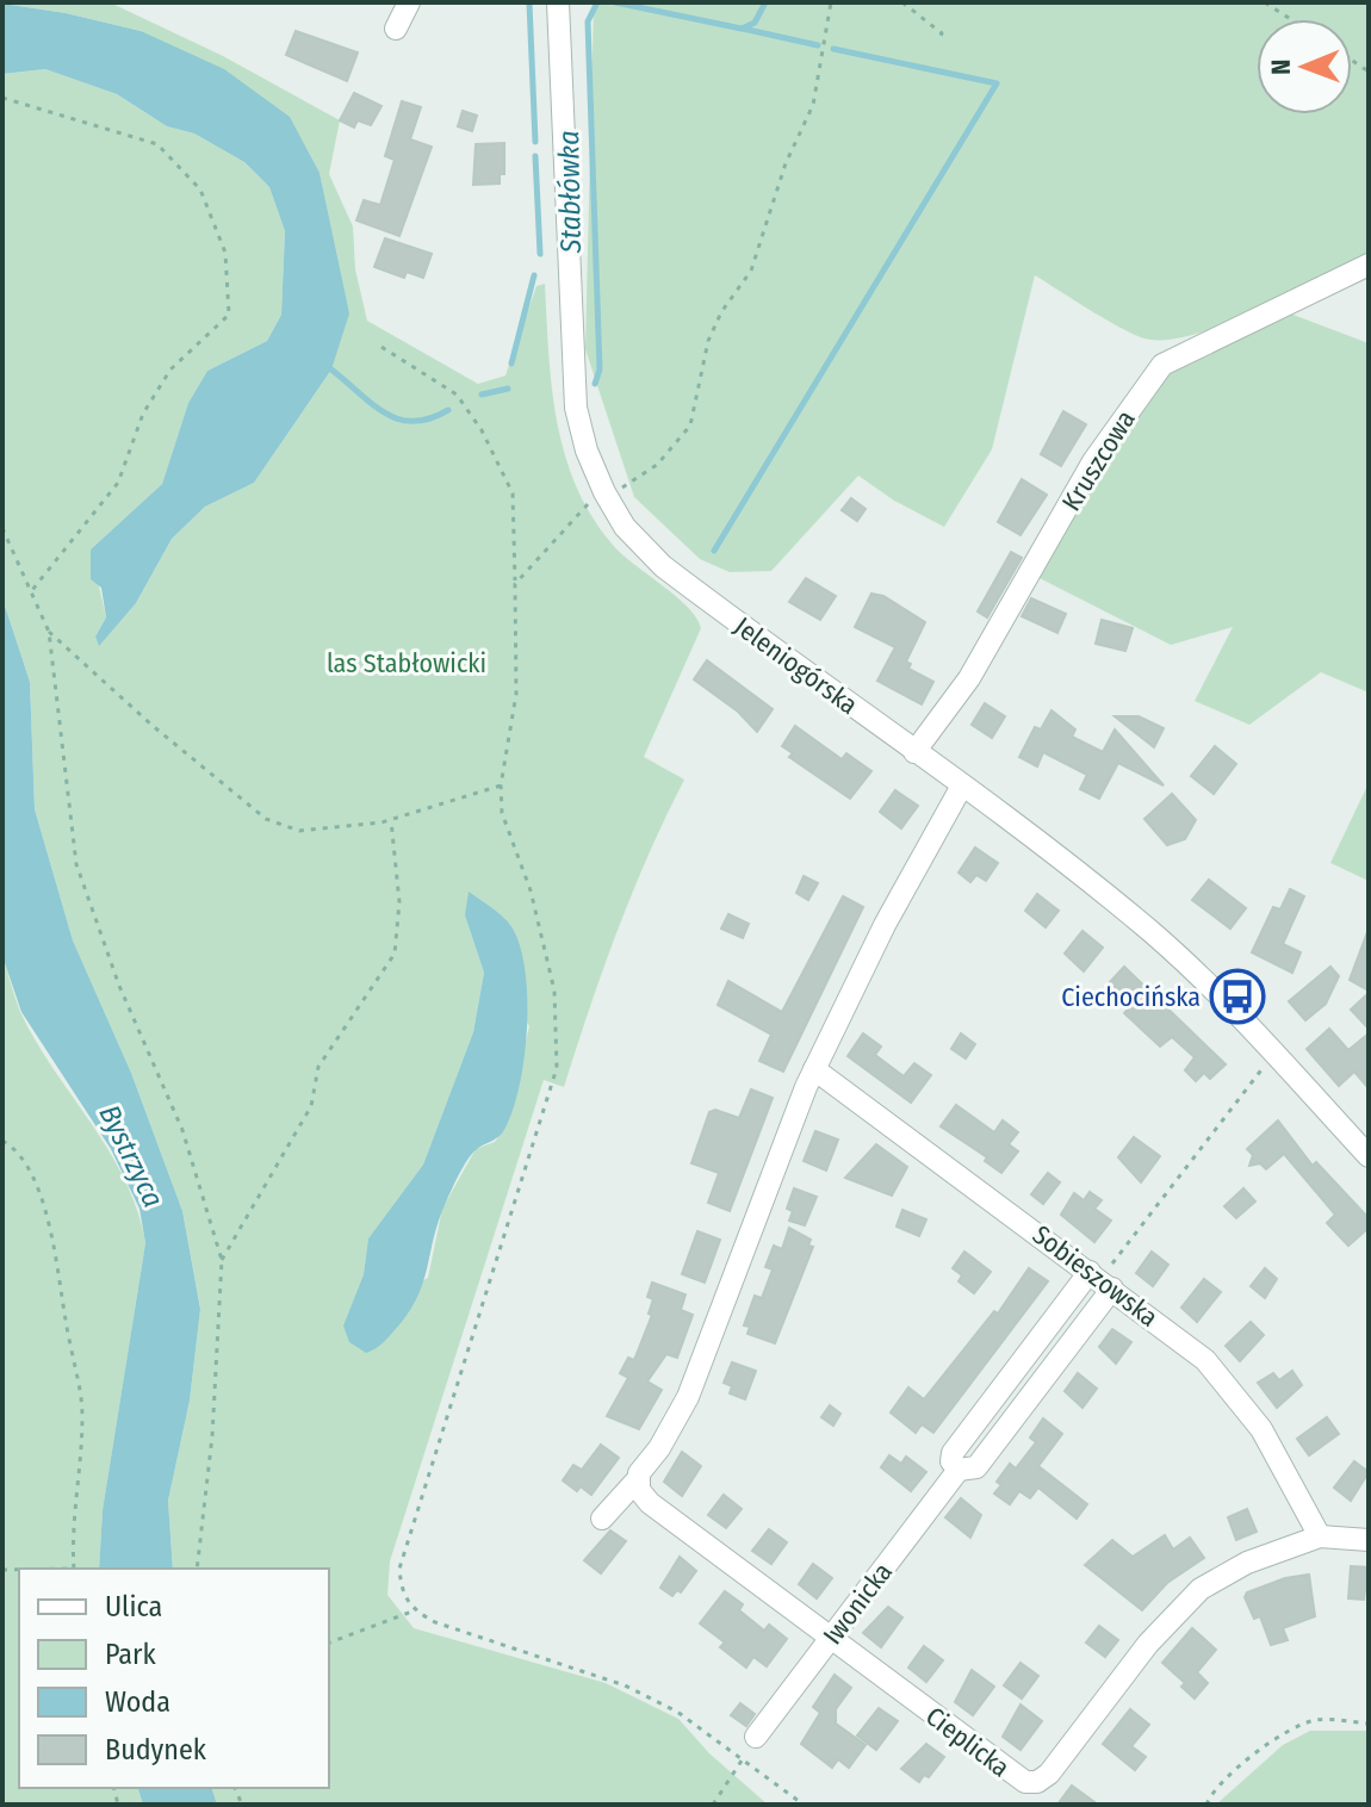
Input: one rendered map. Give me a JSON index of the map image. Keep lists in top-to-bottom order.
{
  "streets": {
    "street": [
      "Kruszcowa",
      "Jeleniogórska",
      "Sobieszowska",
      "Iwonicka",
      "Cieplicka"
    ]
  },
  "crossings": [
    ["Kruszcowa", "Jeleniogórska"],
    ["Sobieszowska", "Iwonicka"],
    ["Sobieszowska", "Cieplicka"],
    ["Iwonicka", "Cieplicka"]
  ],
  "water": ["Stabłówka", "Bystrzyca"],
  "parks": ["las Stabłowicki"],
  "places": {
    "bus stop": ["Ciechocińska"]
  },
  "legend": [
    "Ulica",
    "Park",
    "Woda",
    "Budynek"
  ],
  "north": "left"
}
